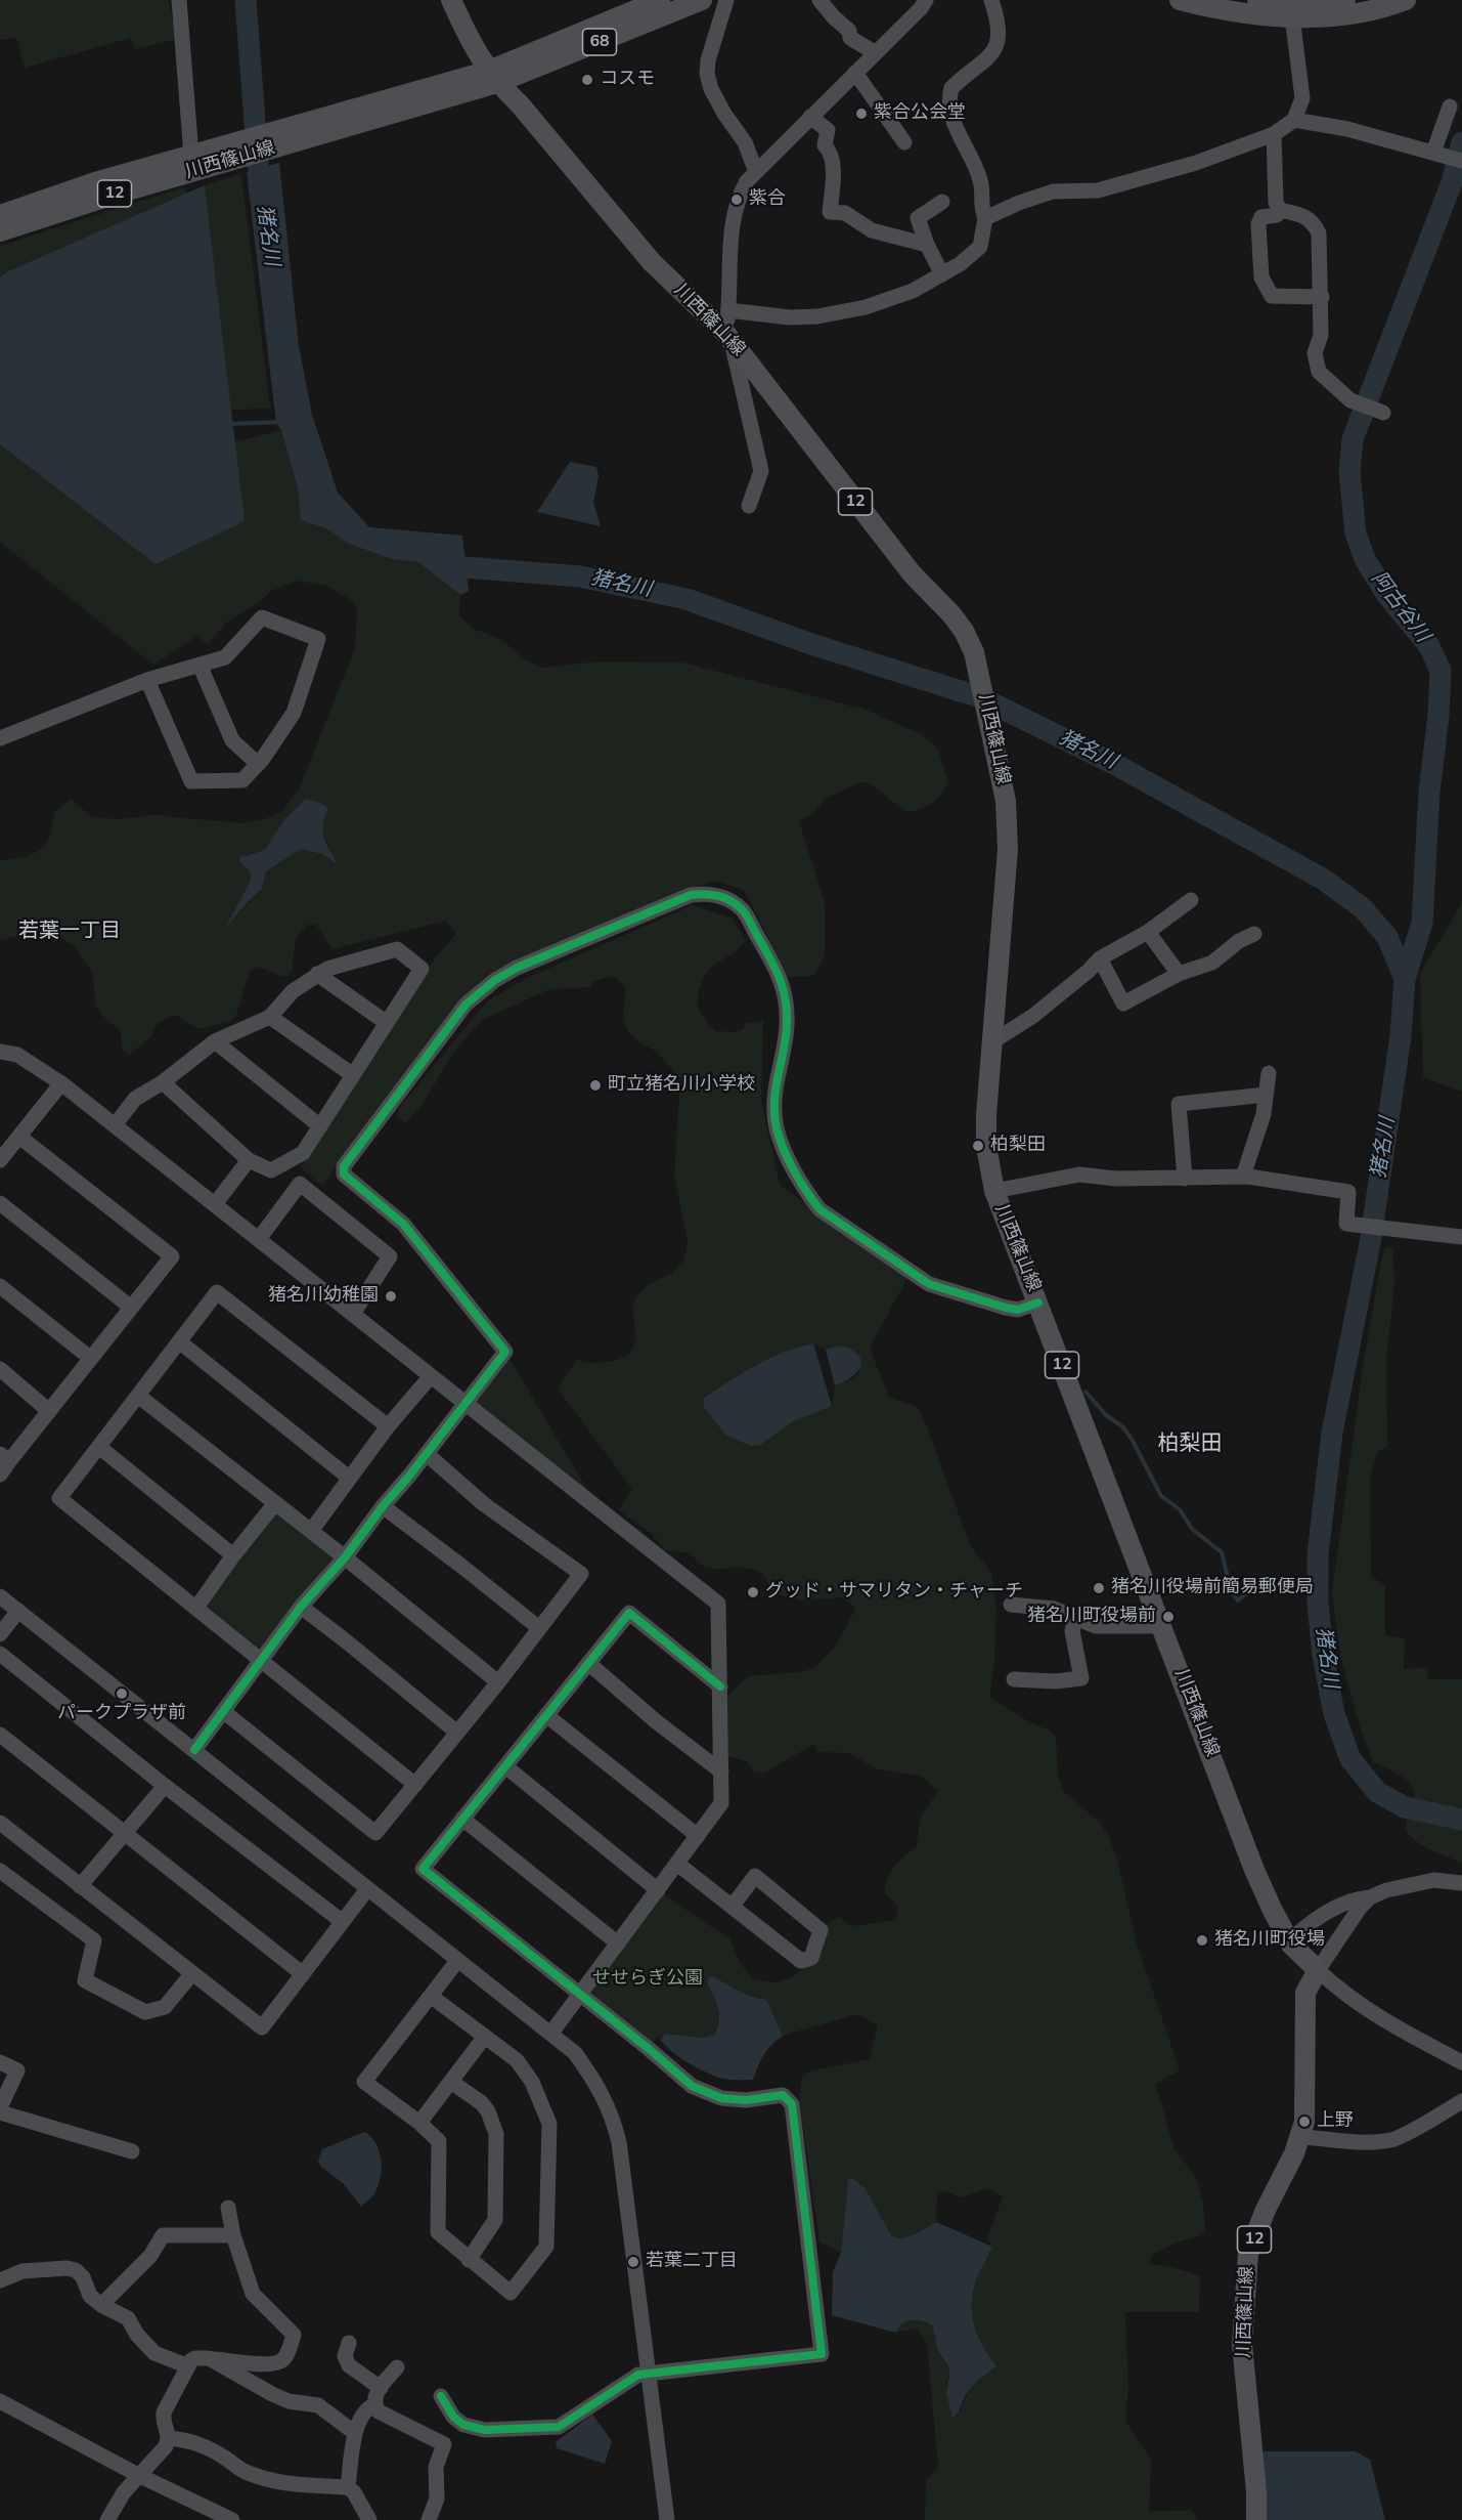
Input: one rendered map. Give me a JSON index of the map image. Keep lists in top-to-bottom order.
{
  "streets": {
    "main road": ["68", "川西篠山線", "12"]
  },
  "crossings": [
    ["68", "川西篠山線"]
  ],
  "districts": ["若葉一丁目", "柏梨田"],
  "water": ["猪名川", "阿古谷川"],
  "parks": ["せせらぎ公園"],
  "places": [
    "コスモ",
    "紫合公会堂",
    "紫合",
    "町立猪名川小学校",
    "柏梨田",
    "猪名川幼稚園",
    "猪名川役場前簡易郵便局",
    "グッド・サマリタン・チャーチ",
    "猪名川町役場前",
    "パークプラザ前",
    "猪名川町役場",
    "上野",
    "若葉二丁目"
  ]
}
